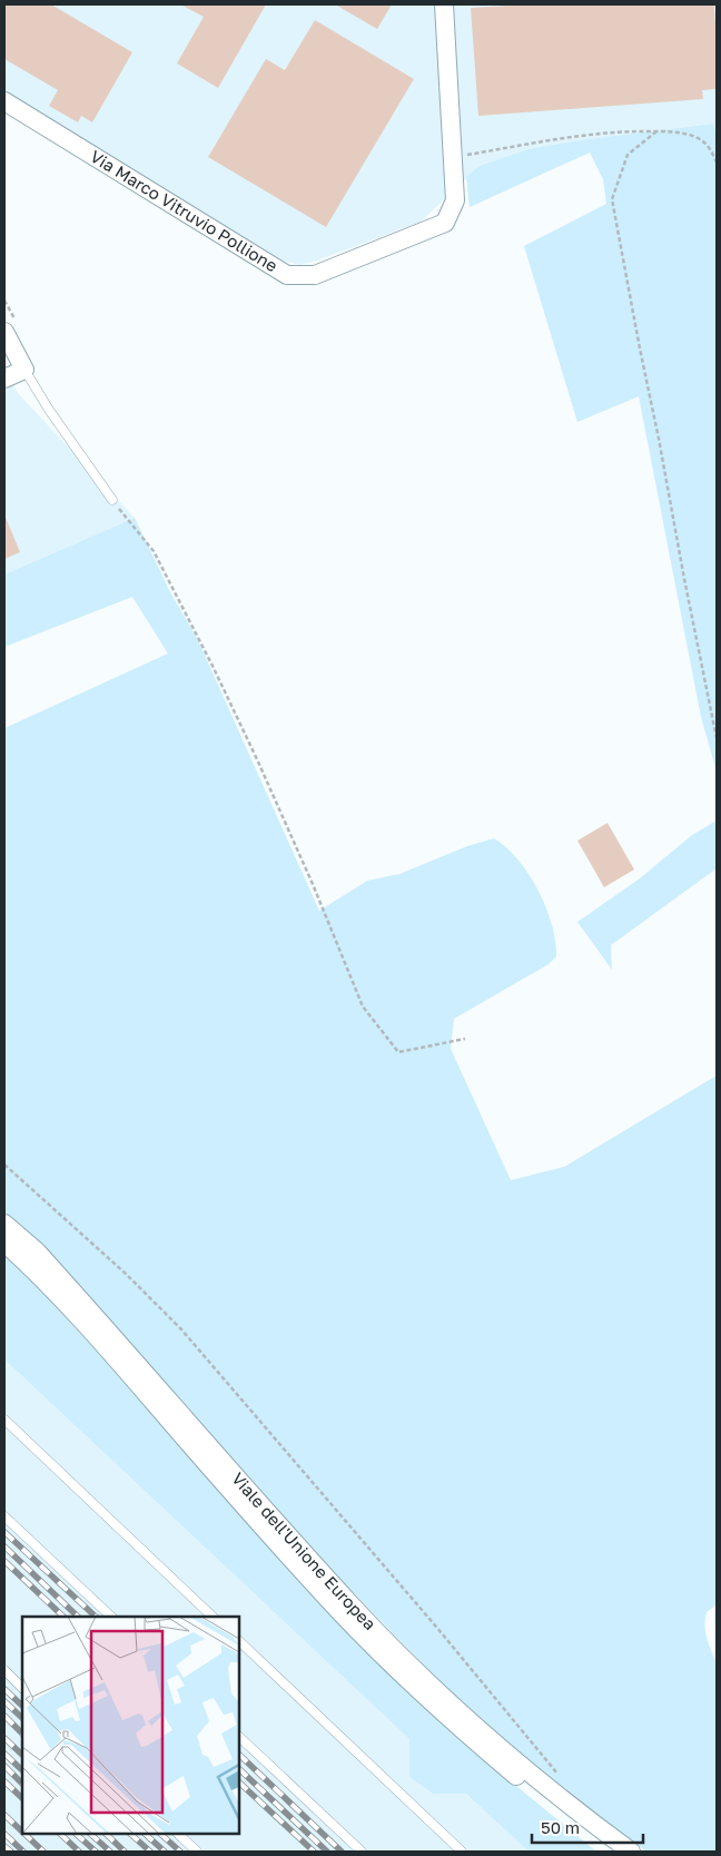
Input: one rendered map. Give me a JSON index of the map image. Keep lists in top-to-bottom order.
{
  "streets": {
    "street": ["Via Marco Vitruvio Pollione", "Viale dell'Unione Europea"]
  },
  "scale_bar": "50 m"
}
